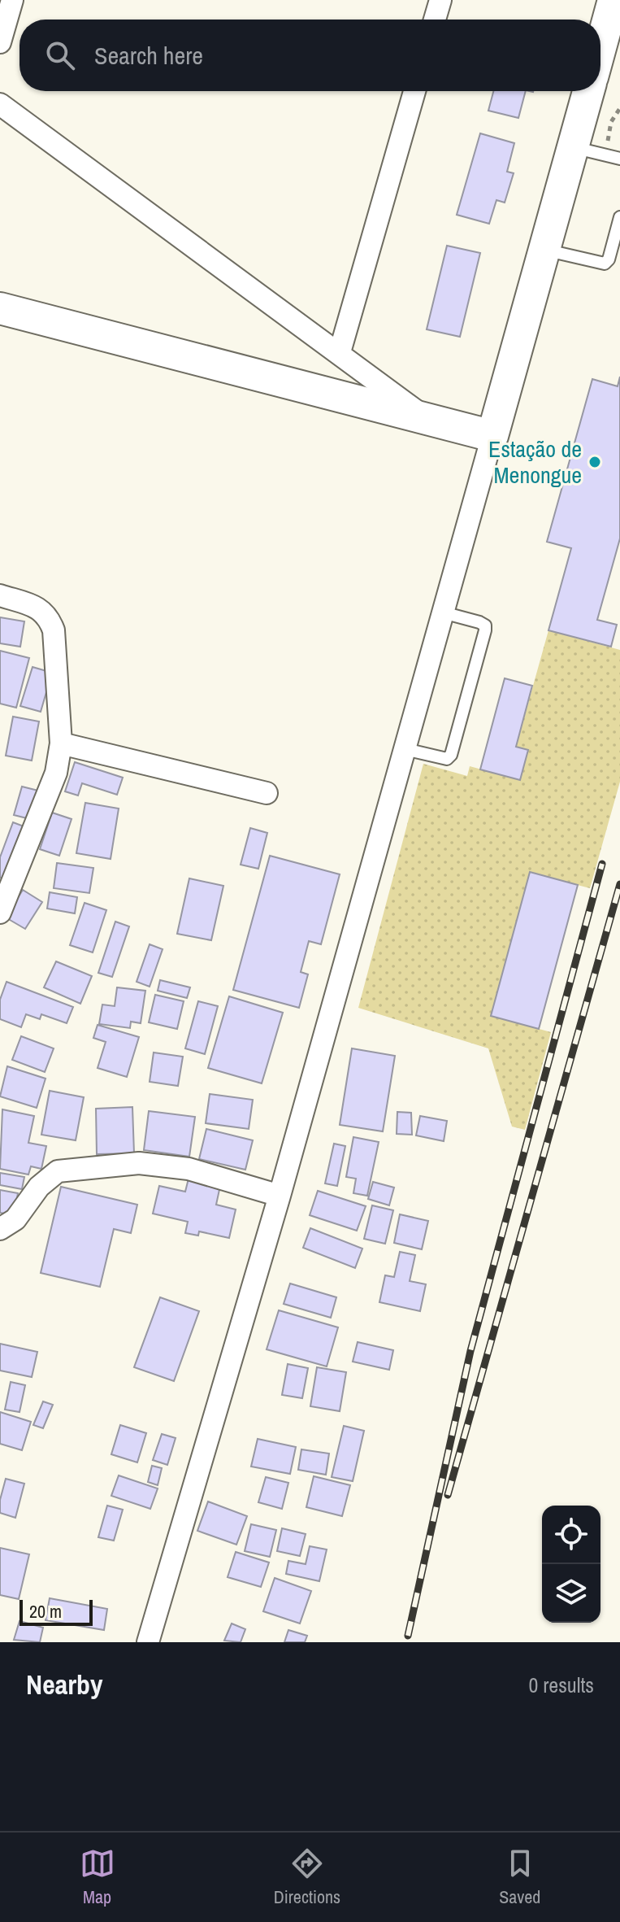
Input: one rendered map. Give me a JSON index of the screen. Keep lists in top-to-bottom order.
{
  "places": ["Estação de Menongue"],
  "scale_bar": "20 m",
  "page": {
    "search": "Search here",
    "scale": "20 m",
    "heading": ["Nearby", "0 results"],
    "nav": ["Map", "Directions", "Saved"]
  }
}
